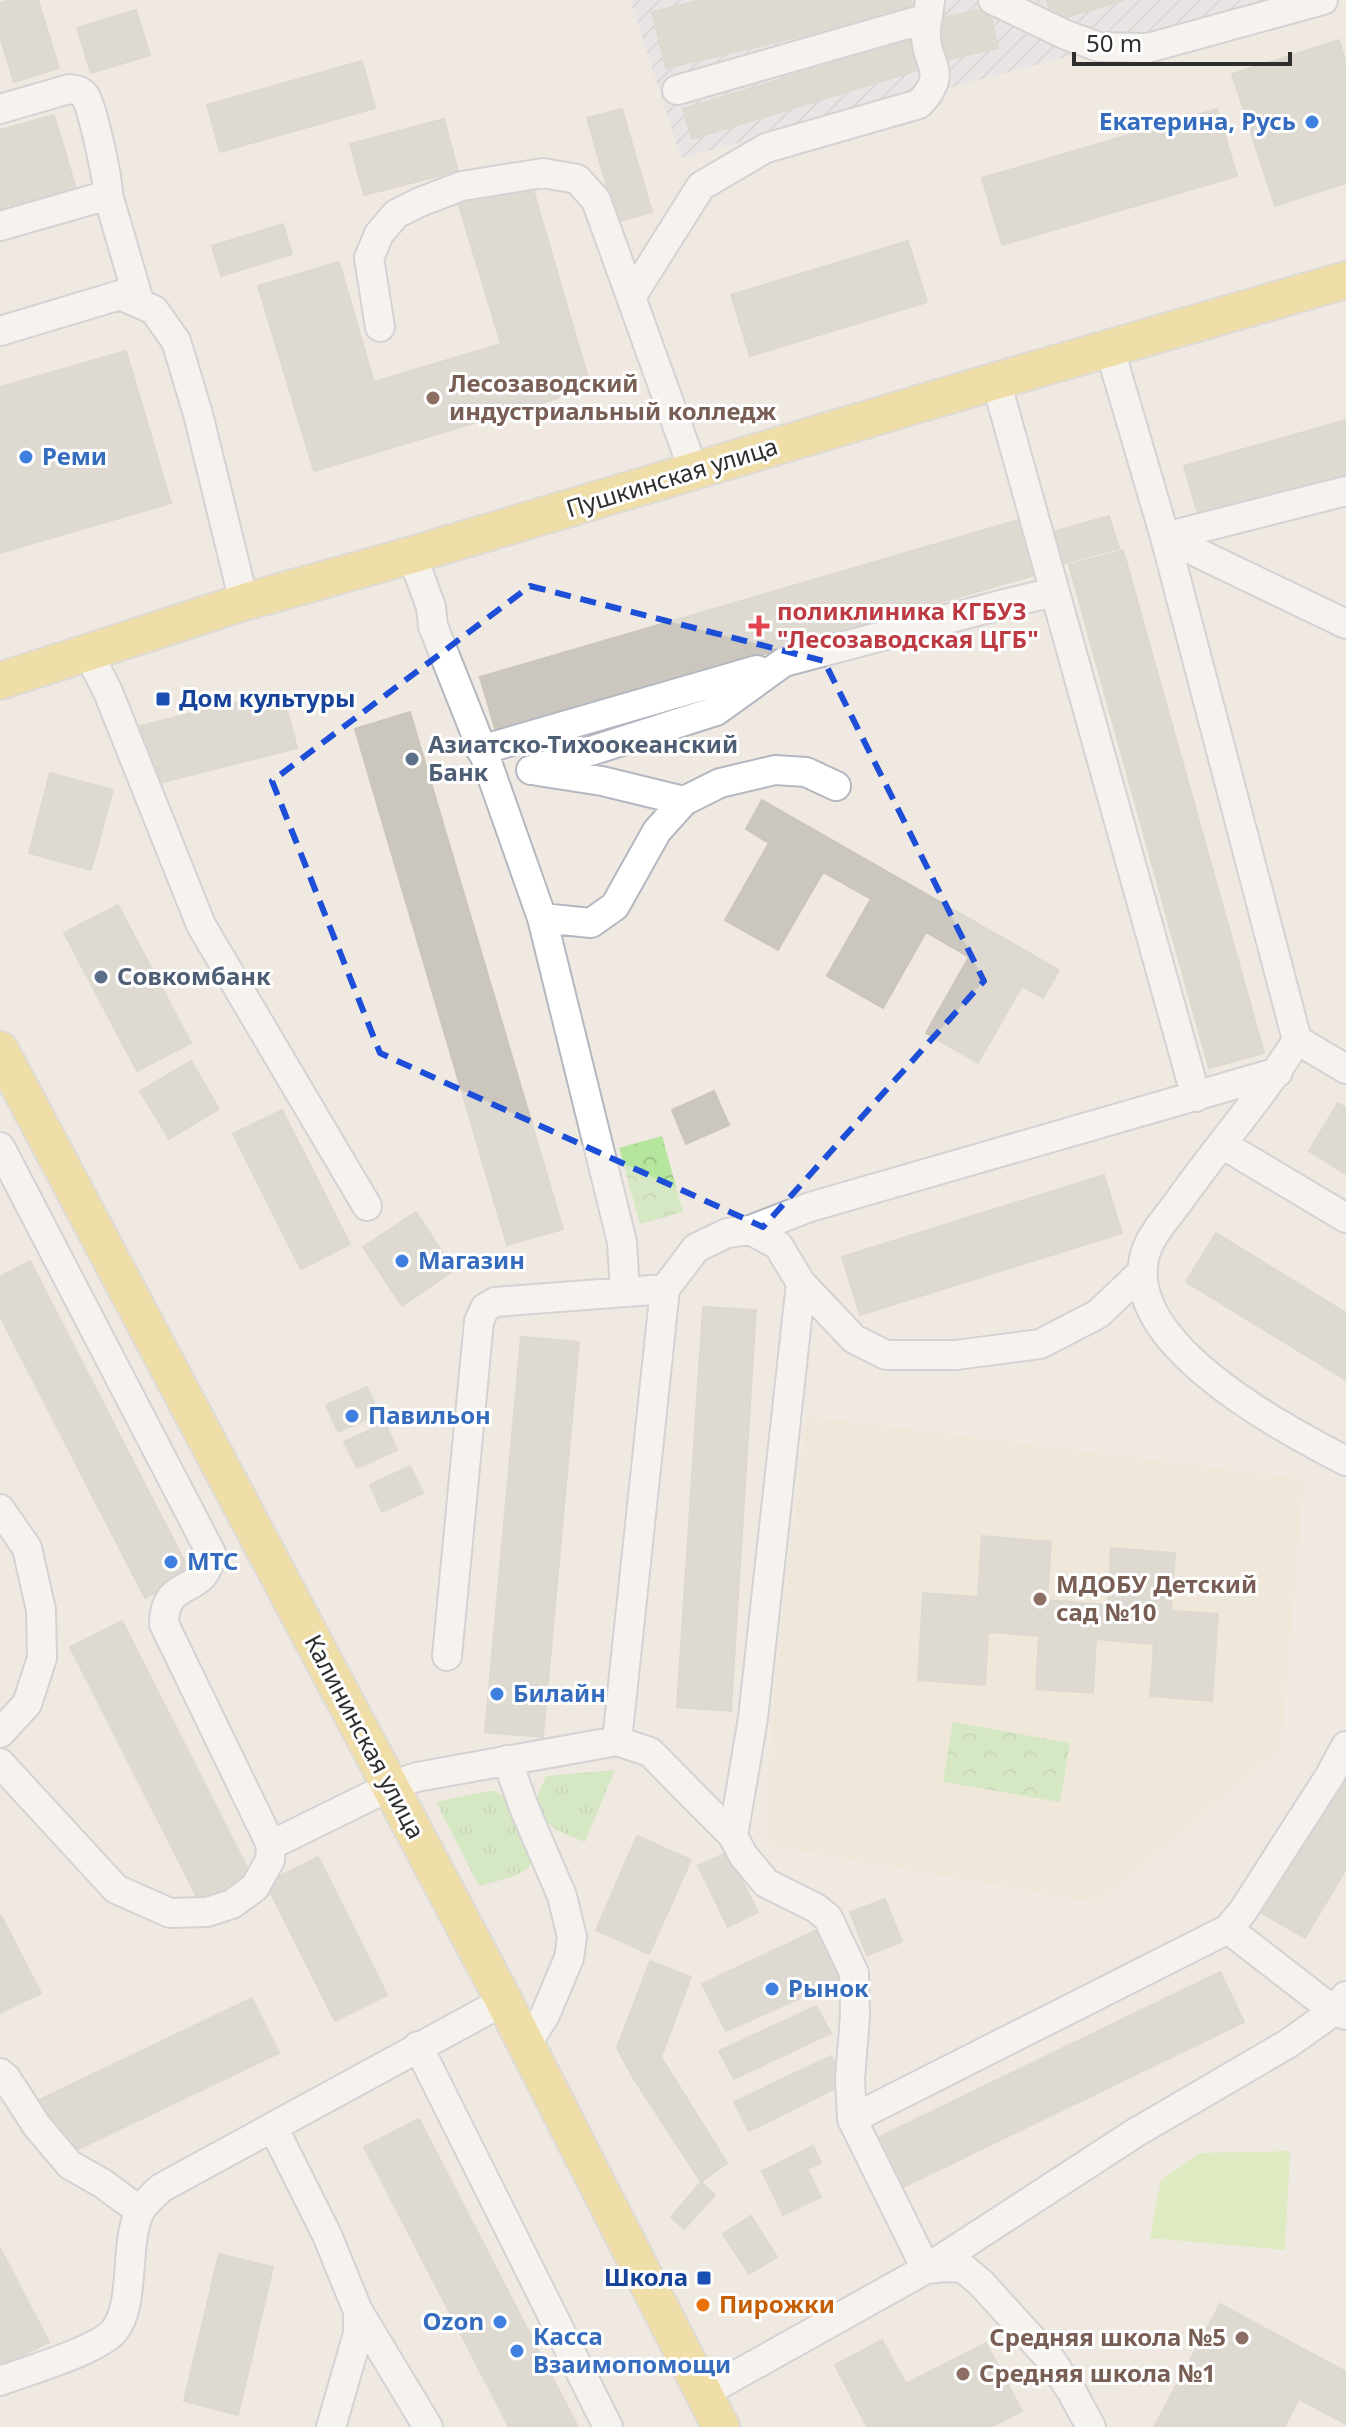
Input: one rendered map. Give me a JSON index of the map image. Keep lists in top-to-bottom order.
{
  "streets": {
    "main road": ["Пушкинская улица", "Калининская улица"]
  },
  "places": {
    "other": [
      "Екатерина, Русь",
      "Лесозаводский индустриальный колледж",
      "Реми",
      "Азиатско-Тихоокеанский Банк",
      "Совкомбанк",
      "Магазин",
      "Павильон",
      "МТС",
      "МДОБУ Детский сад №10",
      "Билайн",
      "Рынок",
      "Пирожки",
      "Ozon",
      "Средняя школа №5",
      "Касса Взаимопомощи",
      "Средняя школа №1"
    ],
    "health": ["поликлиника КГБУЗ \"Лесозаводская ЦГБ\""],
    "transit": ["Дом культуры", "Школа"]
  },
  "scale_bar": "50 m"
}
